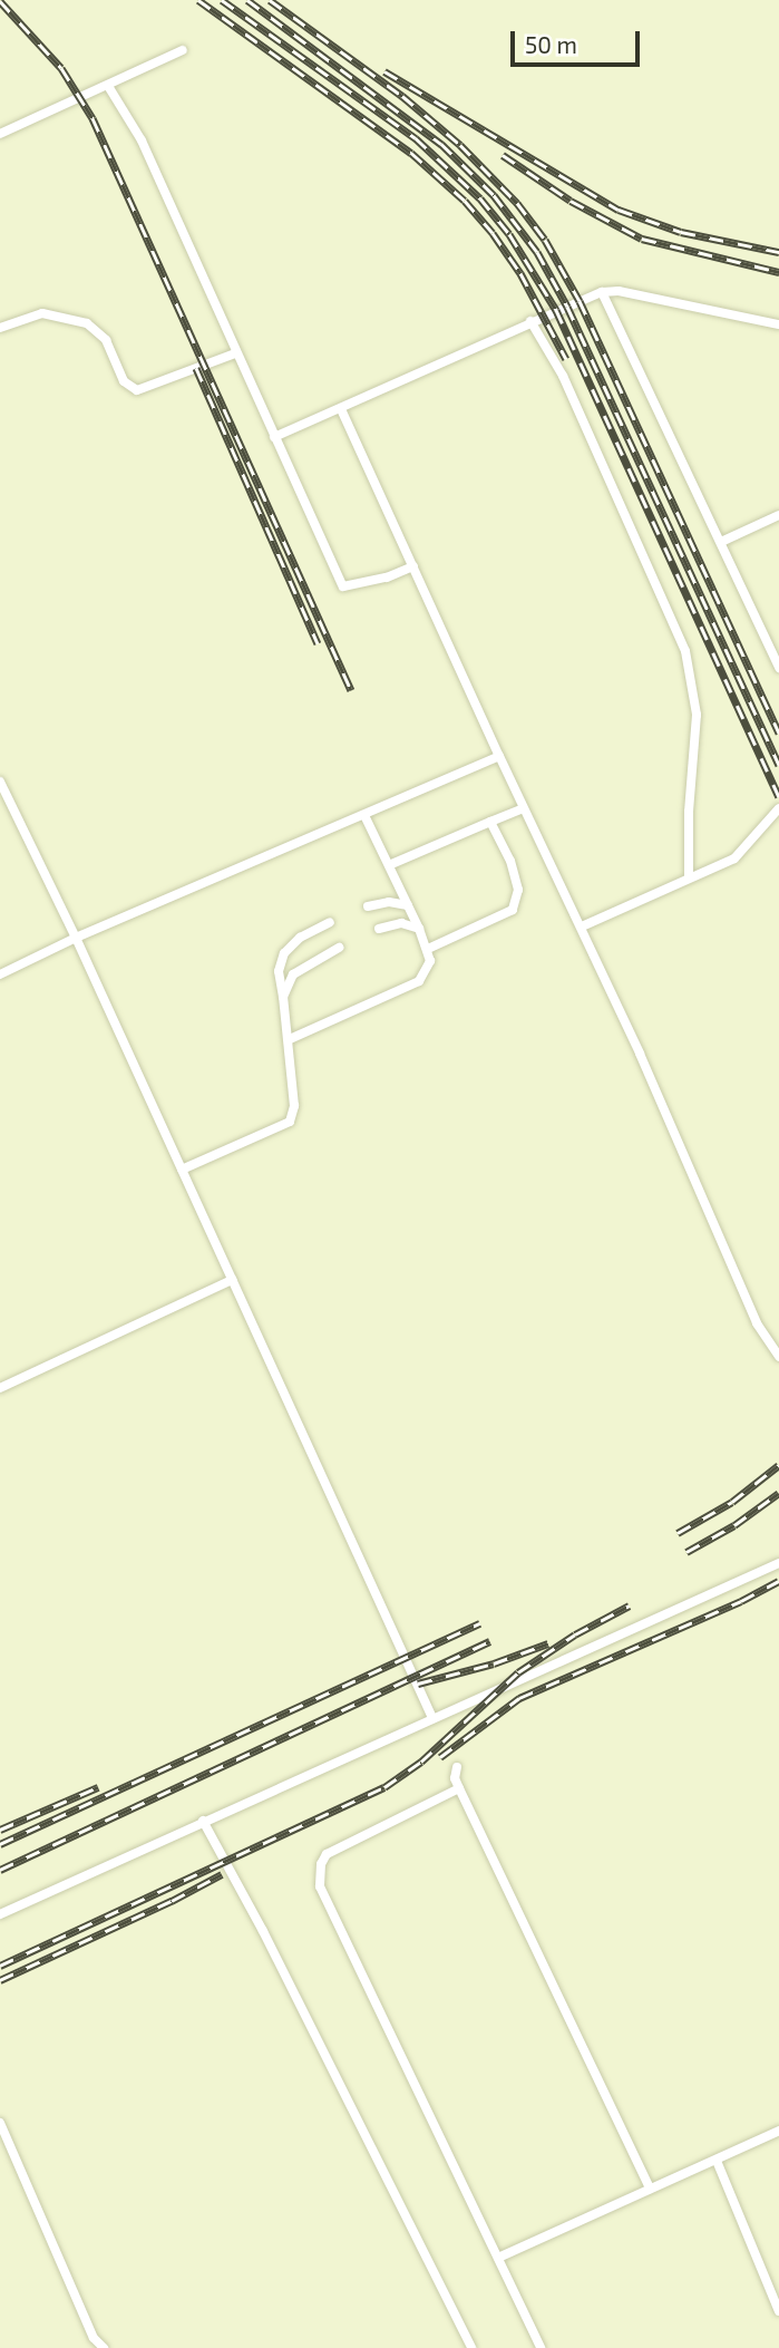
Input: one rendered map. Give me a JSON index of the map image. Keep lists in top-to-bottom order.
{
  "scale_bar": "50 m"
}
